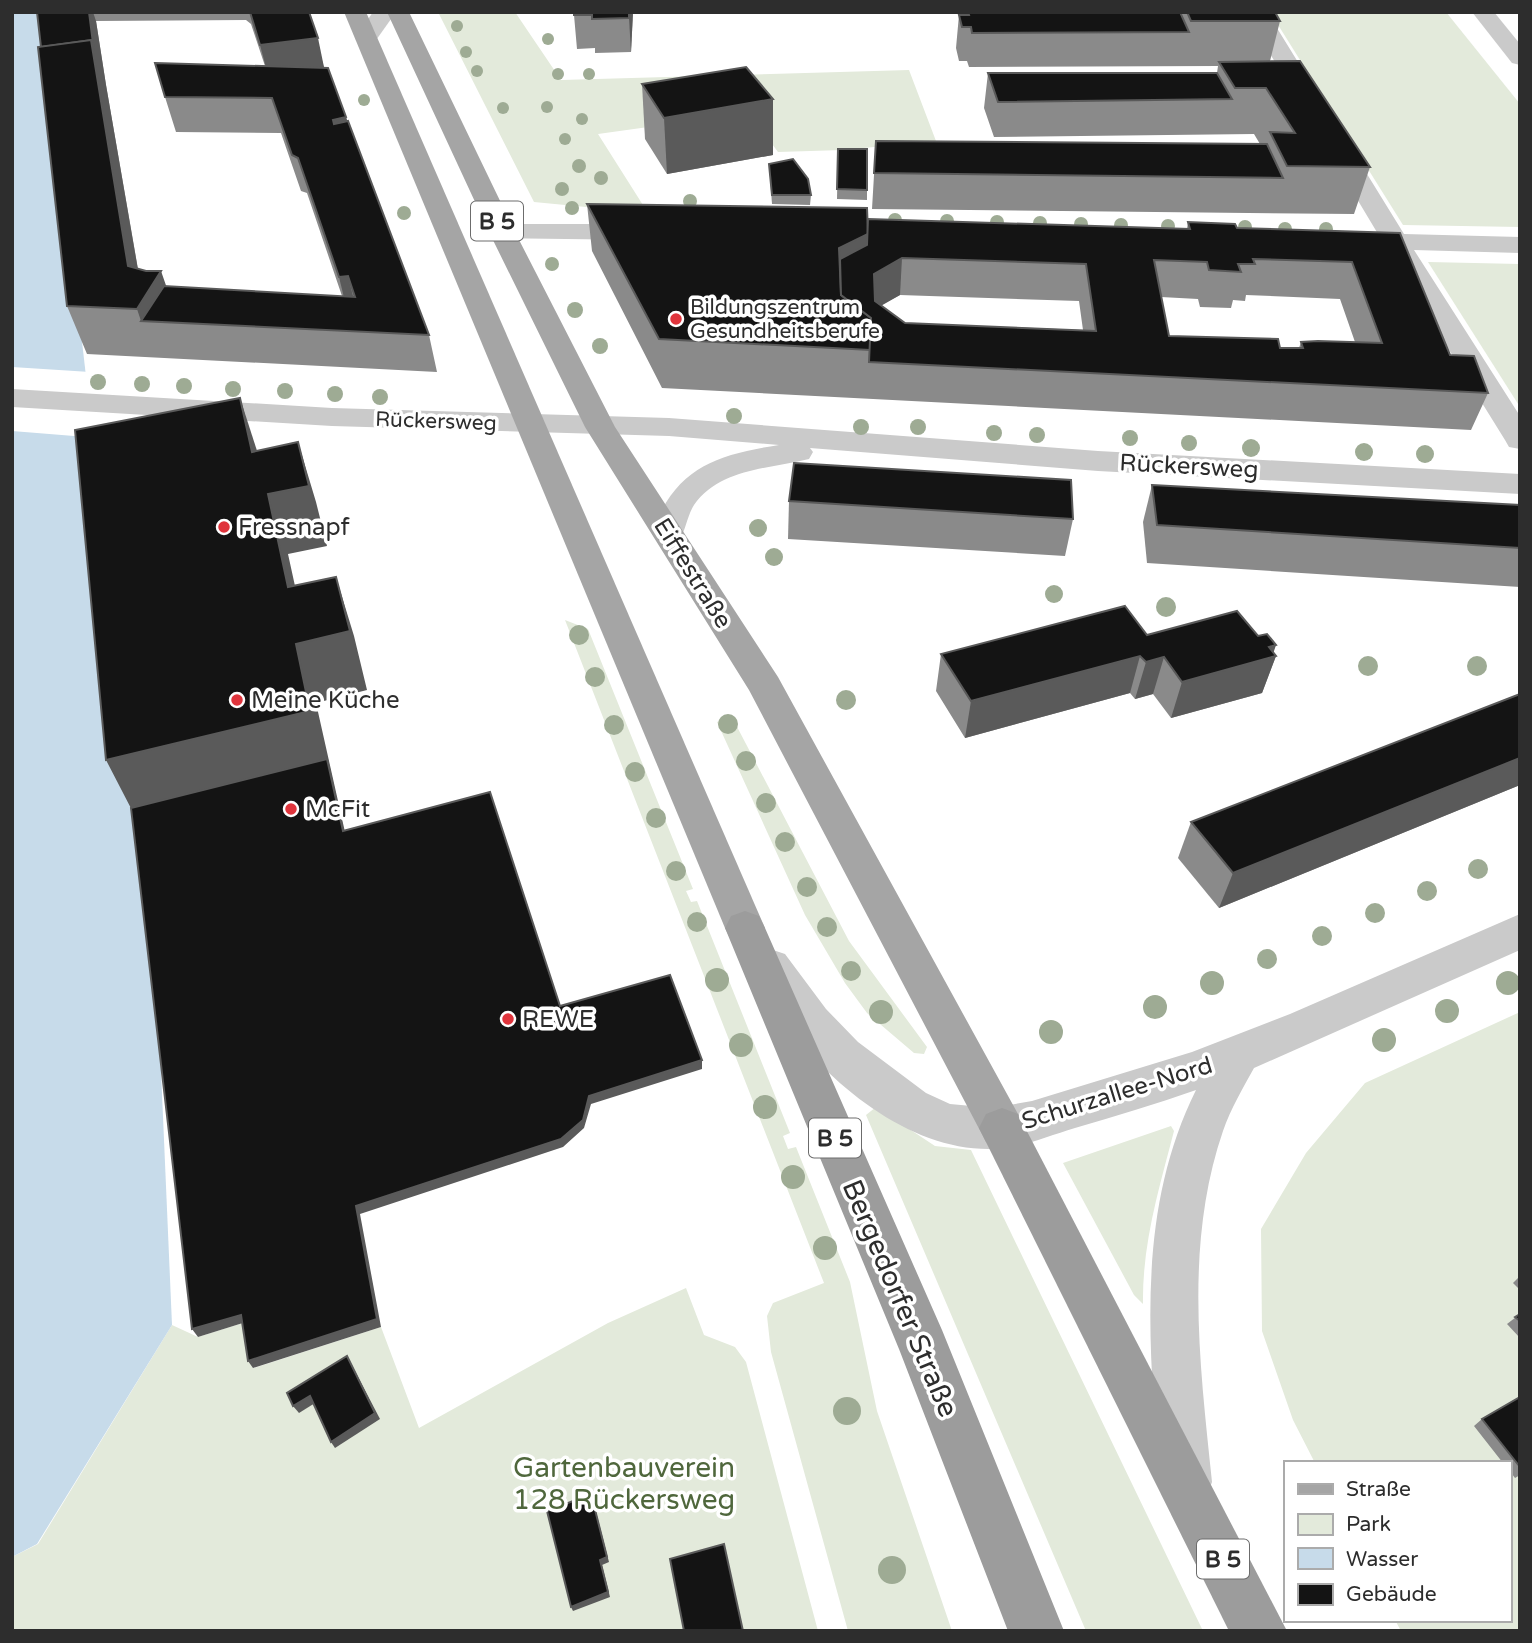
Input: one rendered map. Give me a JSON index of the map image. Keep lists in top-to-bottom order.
{
  "streets": {
    "highway": ["B 5", "Bergedorfer Straße"],
    "main road": ["Eiffestraße"],
    "street": ["Rückersweg", "Schurzallee-Nord"]
  },
  "crossings": [
    ["B 5", "Rückersweg"],
    ["B 5", "Eiffestraße"],
    ["B 5", "Schurzallee-Nord"],
    ["B 5", "Bergedorfer Straße"],
    ["Rückersweg", "Eiffestraße"],
    ["Eiffestraße", "Schurzallee-Nord"],
    ["Schurzallee-Nord", "Bergedorfer Straße"]
  ],
  "parks": ["Gartenbauverein 128 Rückersweg"],
  "places": [
    "Bildungszentrum Gesundheitsberufe",
    "Fressnapf",
    "Meine Küche",
    "McFit",
    "REWE"
  ],
  "legend": [
    "Straße",
    "Park",
    "Wasser",
    "Gebäude"
  ]
}
